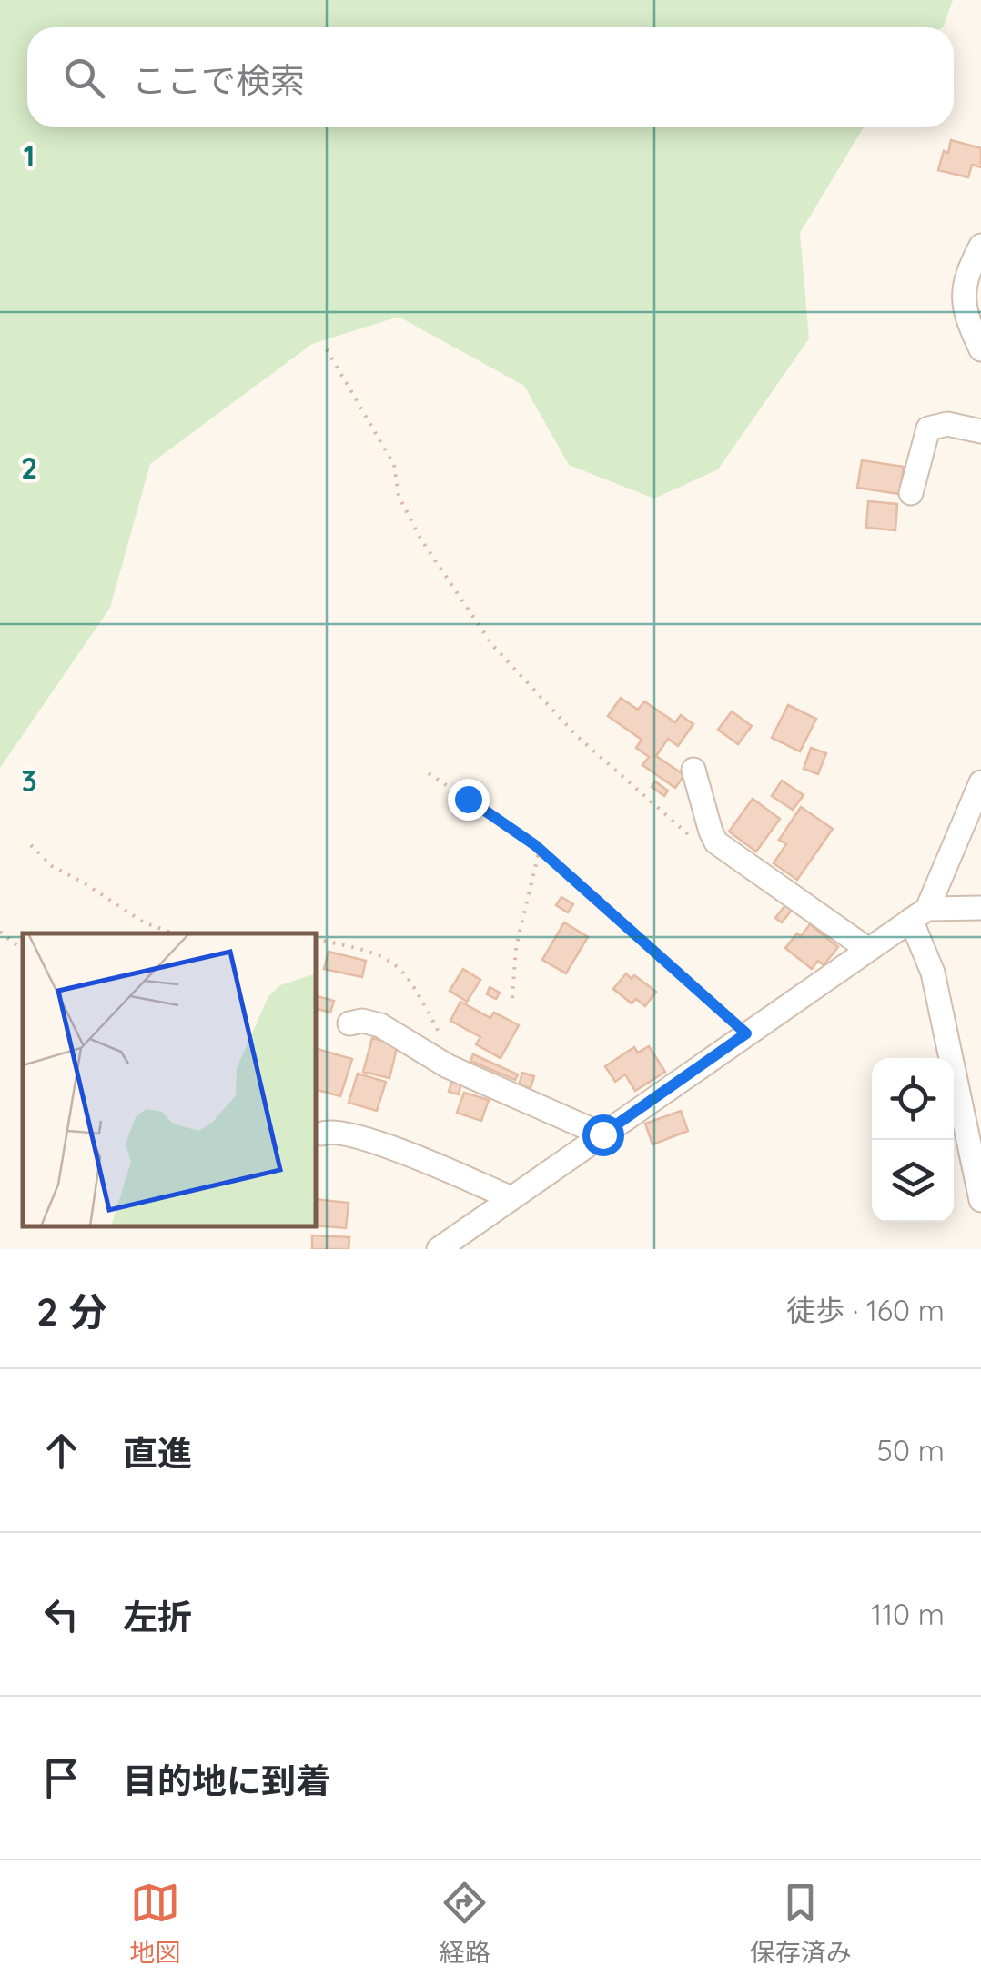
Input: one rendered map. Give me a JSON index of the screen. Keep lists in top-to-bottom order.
{
  "page": {
    "search": "ここで検索",
    "heading": ["2 分", "徒歩 · 160 m"],
    "list": [
      ["直進", "50 m"],
      ["左折", "110 m"],
      "目的地に到着"
    ],
    "nav": ["地図", "経路", "保存済み"]
  },
  "grid": {
    "rows": ["1", "2", "3"]
  }
}
